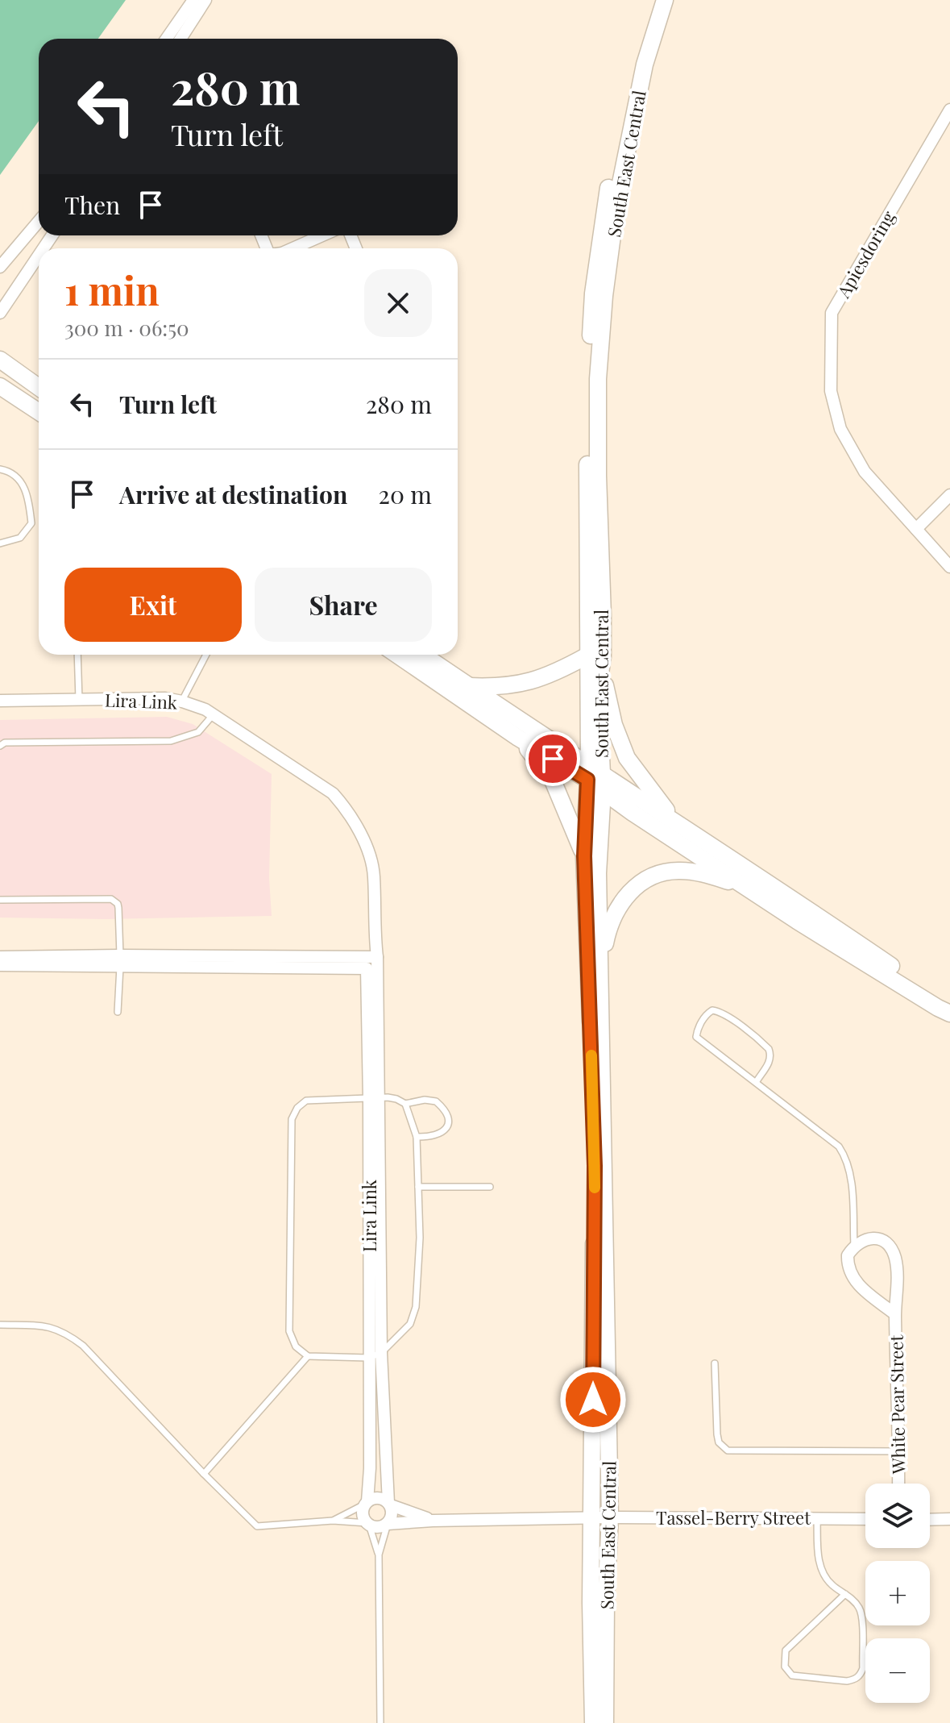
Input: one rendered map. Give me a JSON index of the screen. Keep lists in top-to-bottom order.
{
  "streets": {
    "street": [
      "South East Central",
      "Apiesdoring",
      "Lira Link",
      "White Pear Street",
      "Tassel-Berry Street"
    ]
  },
  "crossings": [
    ["South East Central", "Tassel-Berry Street"]
  ],
  "page": {
    "turn": ["280 m", "Turn left"],
    "then": "Then",
    "heading": ["1 min", "300 m · 06:50"],
    "list": [
      {
        "name": "Turn left",
        "value": "280 m"
      },
      {
        "name": "Arrive at destination",
        "value": "20 m"
      }
    ],
    "buttons": ["Exit", "Share"],
    "map_buttons": ["+", "−"]
  }
}
